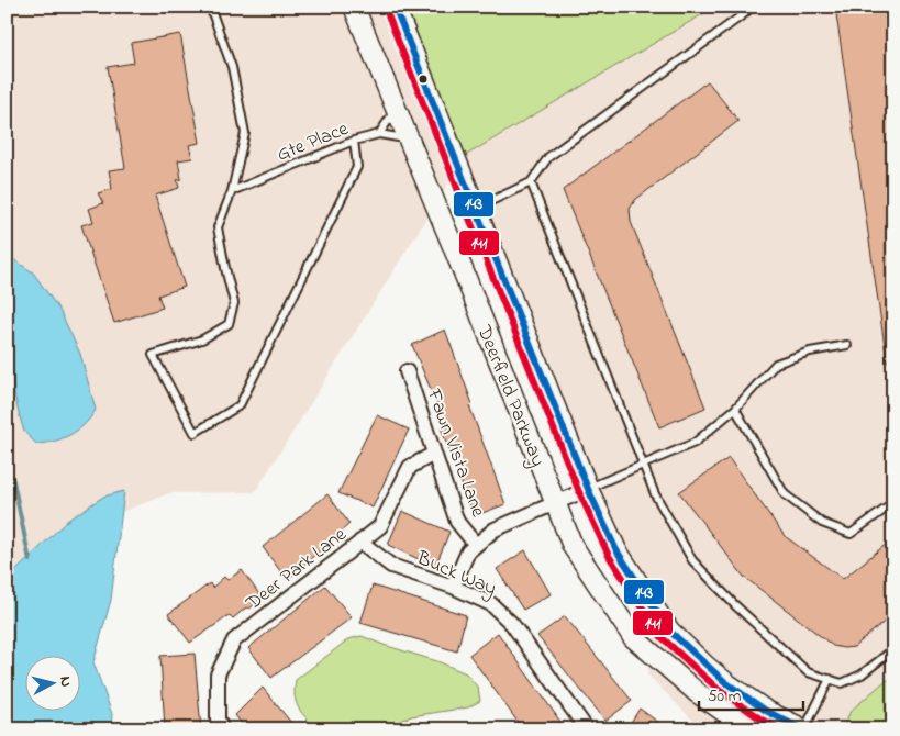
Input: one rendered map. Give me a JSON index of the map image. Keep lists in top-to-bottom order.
{
  "streets": {
    "main road": ["Deerfield Parkway"],
    "street": ["Fawn Vista Lane", "Deer Park Lane", "Buck Way"],
    "lane": ["Gte Place"]
  },
  "crossings": [
    ["Gte Place", "Deerfield Parkway"],
    ["Deerfield Parkway", "Fawn Vista Lane"],
    ["Fawn Vista Lane", "Deer Park Lane"],
    ["Fawn Vista Lane", "Buck Way"],
    ["Deer Park Lane", "Buck Way"]
  ],
  "lines": ["transit line 143", "transit line 141"],
  "scale_bar": "50 m",
  "north": "right"
}
